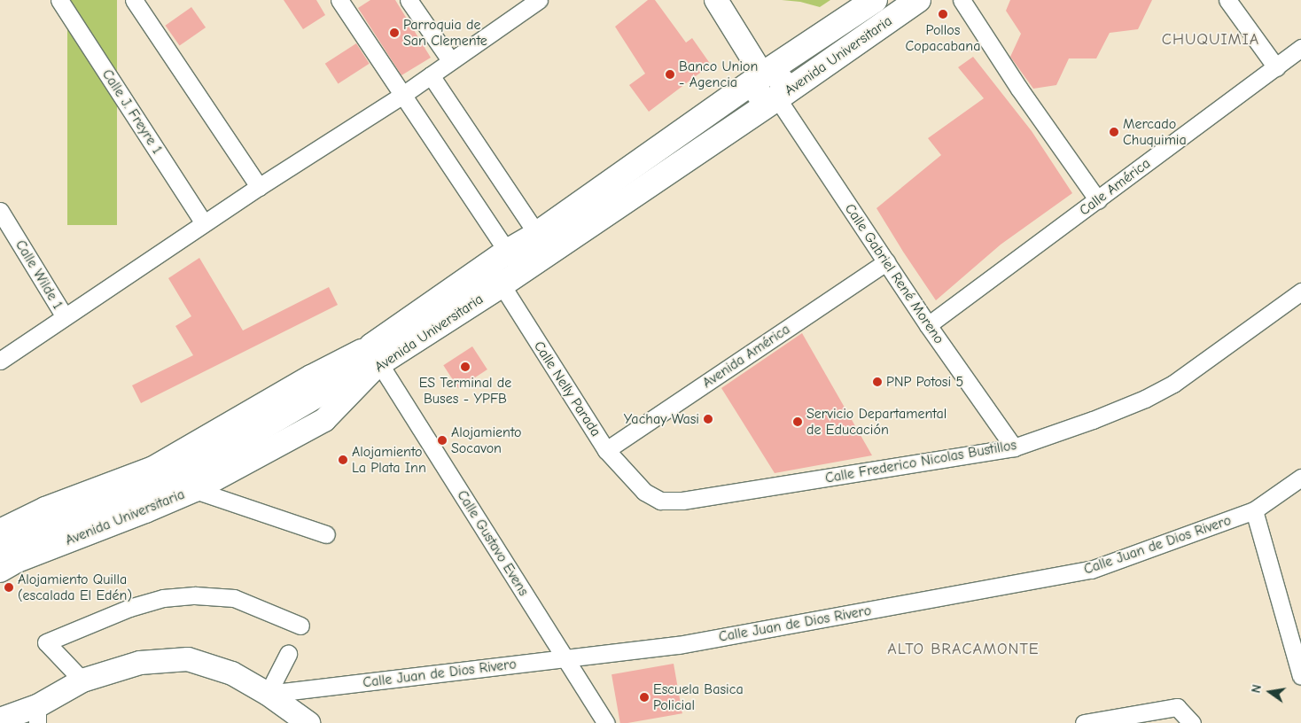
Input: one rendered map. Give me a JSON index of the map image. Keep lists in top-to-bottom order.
{
  "streets": {
    "main road": ["Avenida Universitaria"],
    "street": [
      "Calle J. Freyre 1",
      "Calle América",
      "Calle Gabriel René Moreno",
      "Calle Wilde 1",
      "Avenida América",
      "Calle Nelly Parada",
      "Calle Frederico Nicolas Bustillos",
      "Calle Gustavo Evens",
      "Calle Juan de Dios Rivero"
    ]
  },
  "crossings": [
    ["Avenida Universitaria", "Calle Gabriel René Moreno"],
    ["Avenida Universitaria", "Calle Nelly Parada"],
    ["Avenida Universitaria", "Calle Gustavo Evens"],
    ["Calle América", "Calle Gabriel René Moreno"],
    ["Calle Gabriel René Moreno", "Avenida América"],
    ["Calle Gabriel René Moreno", "Calle Frederico Nicolas Bustillos"],
    ["Avenida América", "Calle Nelly Parada"],
    ["Calle Nelly Parada", "Calle Frederico Nicolas Bustillos"],
    ["Calle Gustavo Evens", "Calle Juan de Dios Rivero"]
  ],
  "districts": ["CHUQUIMIA", "ALTO BRACAMONTE"],
  "places": [
    "Pollos Copacabana",
    "Parroquia de San Clemente",
    "Banco Union - Agencia",
    "Mercado Chuquimia",
    "ES Terminal de Buses - YPFB",
    "PNP Potosi 5",
    "Yachay Wasi",
    "Servicio Departamental de Educación",
    "Alojamiento Socavon",
    "Alojamiento La Plata Inn",
    "Alojamiento Quilla (escalada El Edén)",
    "Escuela Basica Policial"
  ],
  "north": "left"
}
